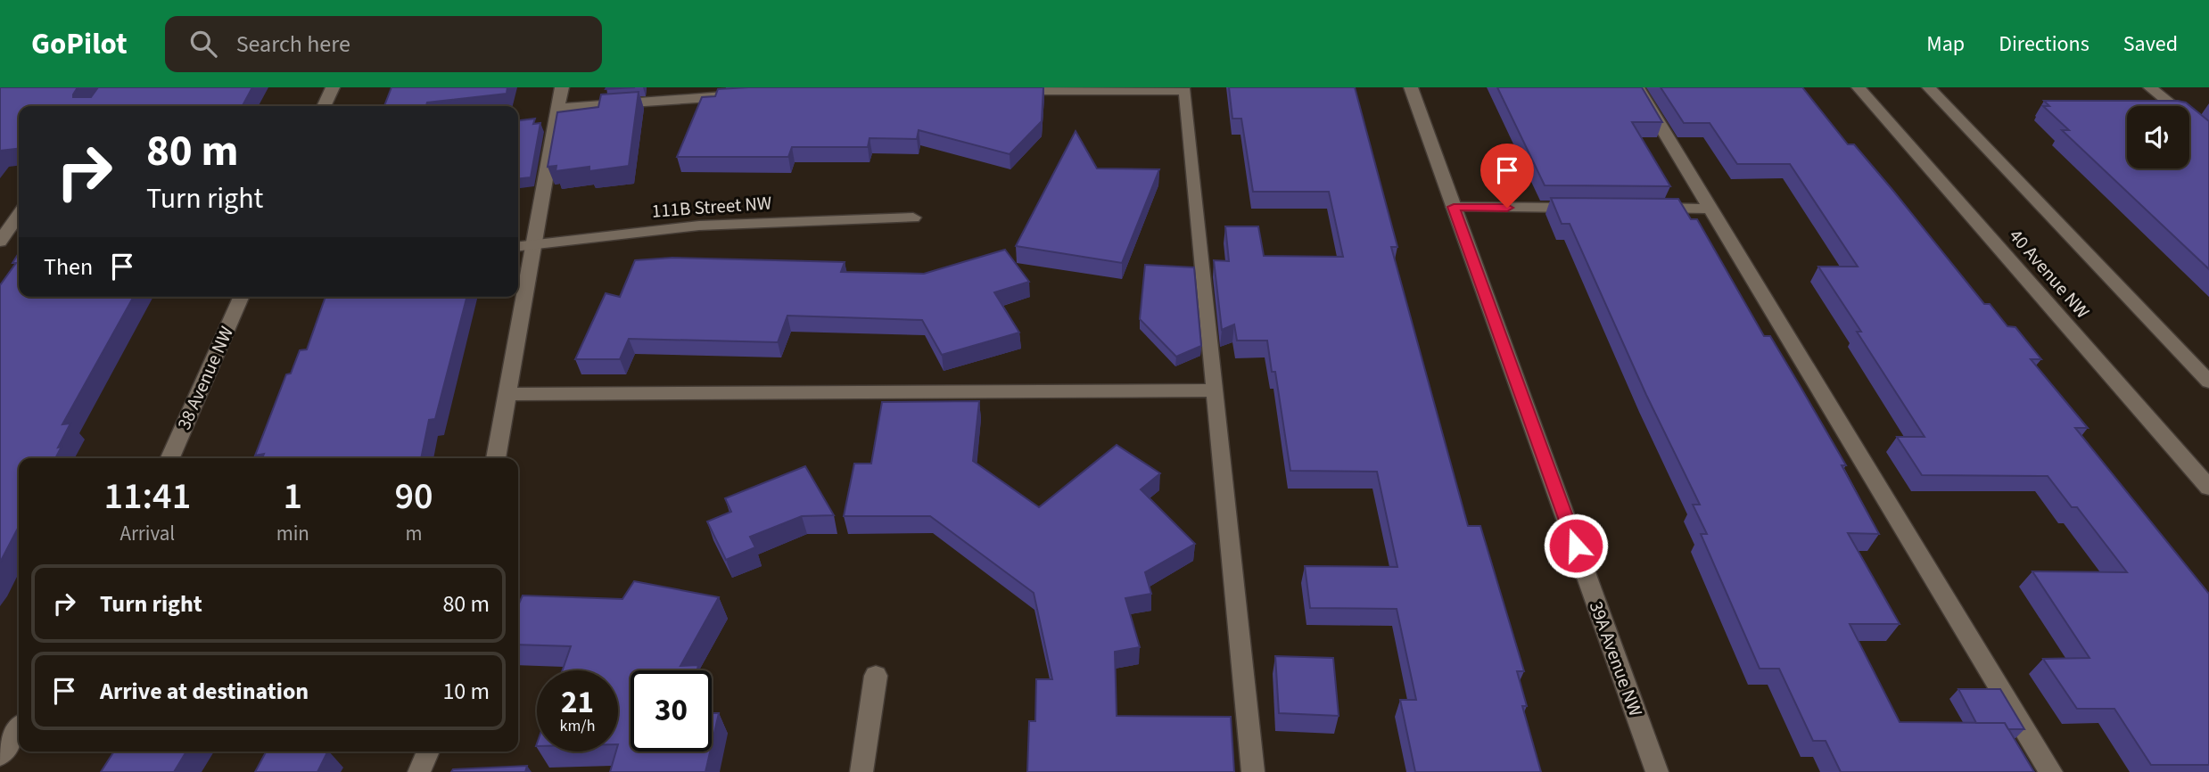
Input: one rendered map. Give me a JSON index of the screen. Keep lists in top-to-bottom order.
{
  "streets": {
    "street": [
      "111B Street NW",
      "40 Avenue NW",
      "38 Avenue NW",
      "39A Avenue NW"
    ]
  },
  "page": {
    "header": "GoPilot",
    "search": "Search here",
    "nav": ["Map", "Directions", "Saved"],
    "turn": ["80 m", "Turn right"],
    "then": "Then",
    "eta": [
      "11:41",
      "Arrival",
      "1",
      "min",
      "90",
      "m"
    ],
    "list": [
      {
        "name": "Turn right",
        "value": "80 m"
      },
      {
        "name": "Arrive at destination",
        "value": "10 m"
      }
    ],
    "speed": "21 km/h",
    "limit": "30"
  }
}
